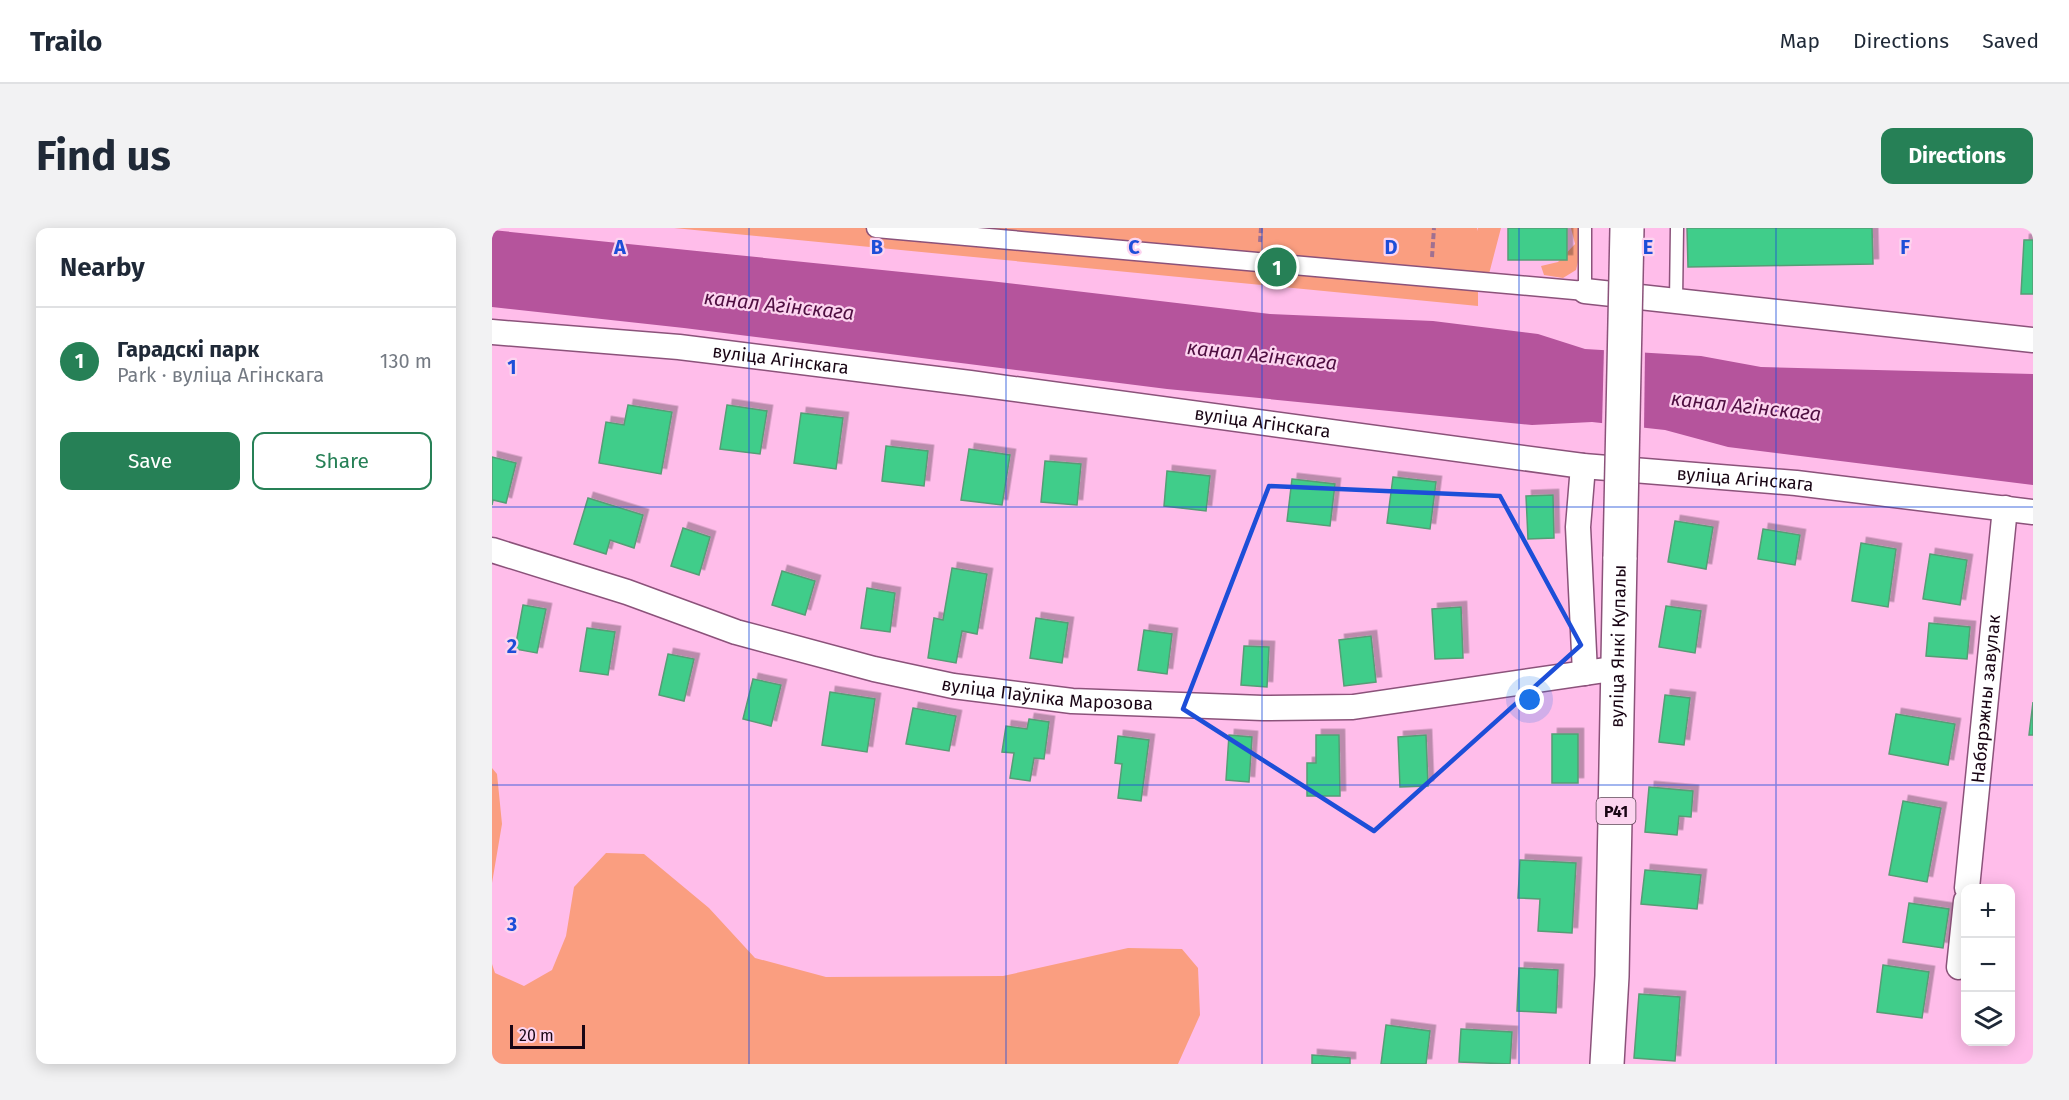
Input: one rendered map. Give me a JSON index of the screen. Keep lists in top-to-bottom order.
{
  "streets": {
    "main road": ["вуліца Янкі Купалы", "Р41"],
    "street": ["вуліца Агінскага", "вуліца Паўліка Марозова", "Набярэжны завулак"]
  },
  "crossings": [
    ["вуліца Агінскага", "Набярэжны завулак"],
    ["вуліца Янкі Купалы", "вуліца Паўліка Марозова"]
  ],
  "water": ["канал Агінскага"],
  "scale_bar": "20 m",
  "page": {
    "header": "Trailo",
    "nav": ["Map", "Directions", "Saved"],
    "buttons": [
      "Directions",
      ["Save", "Share"]
    ],
    "title": "Find us",
    "heading": "Nearby",
    "pins": "1",
    "list": [
      {
        "mark": "1",
        "name": "Гарадскі парк",
        "note": "Park · вуліца Агінскага",
        "value": "130 m"
      }
    ],
    "map_buttons": ["+", "−"],
    "scale": "20 m"
  },
  "grid": {
    "columns": [
      "A",
      "B",
      "C",
      "D",
      "E",
      "F"
    ],
    "rows": ["1", "2", "3"]
  }
}
